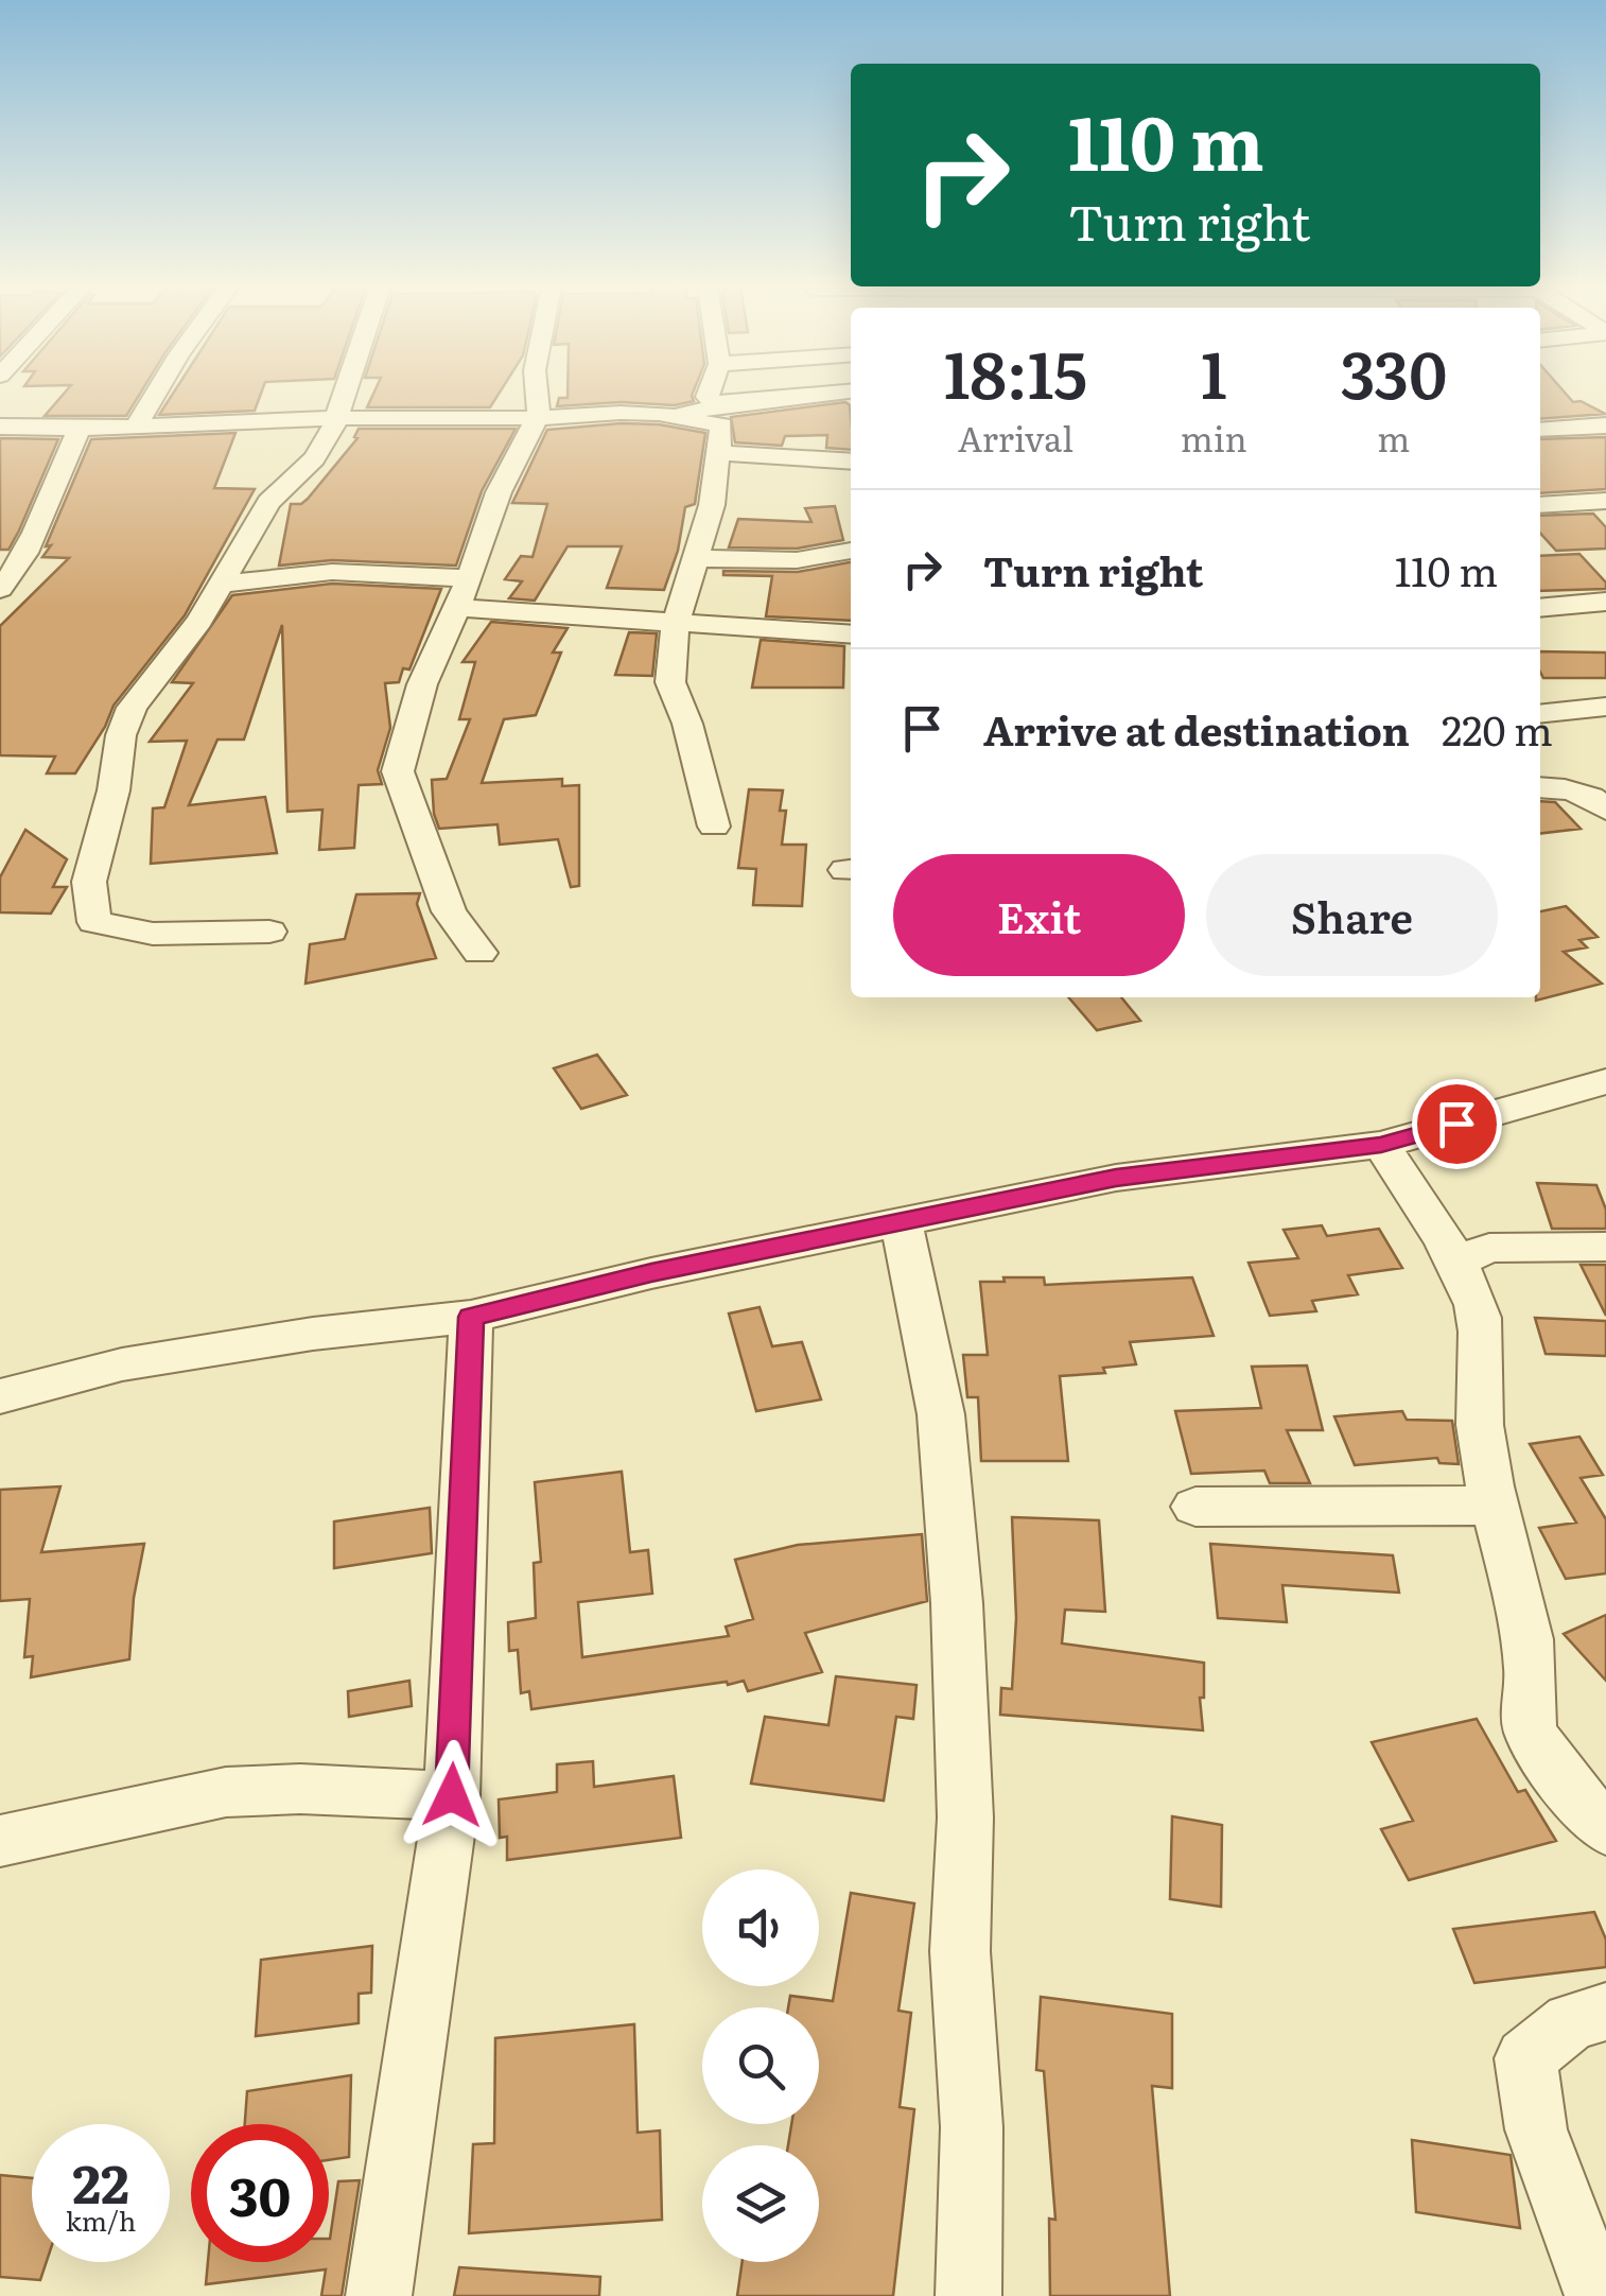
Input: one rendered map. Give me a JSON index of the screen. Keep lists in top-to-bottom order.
{
  "page": {
    "turn": ["110 m", "Turn right"],
    "eta": [
      "18:15",
      "Arrival",
      "1",
      "min",
      "330",
      "m"
    ],
    "list": [
      {
        "name": "Turn right",
        "value": "110 m"
      },
      {
        "name": "Arrive at destination",
        "value": "220 m"
      }
    ],
    "buttons": ["Exit", "Share"],
    "speed": "22 km/h",
    "limit": "30"
  }
}
